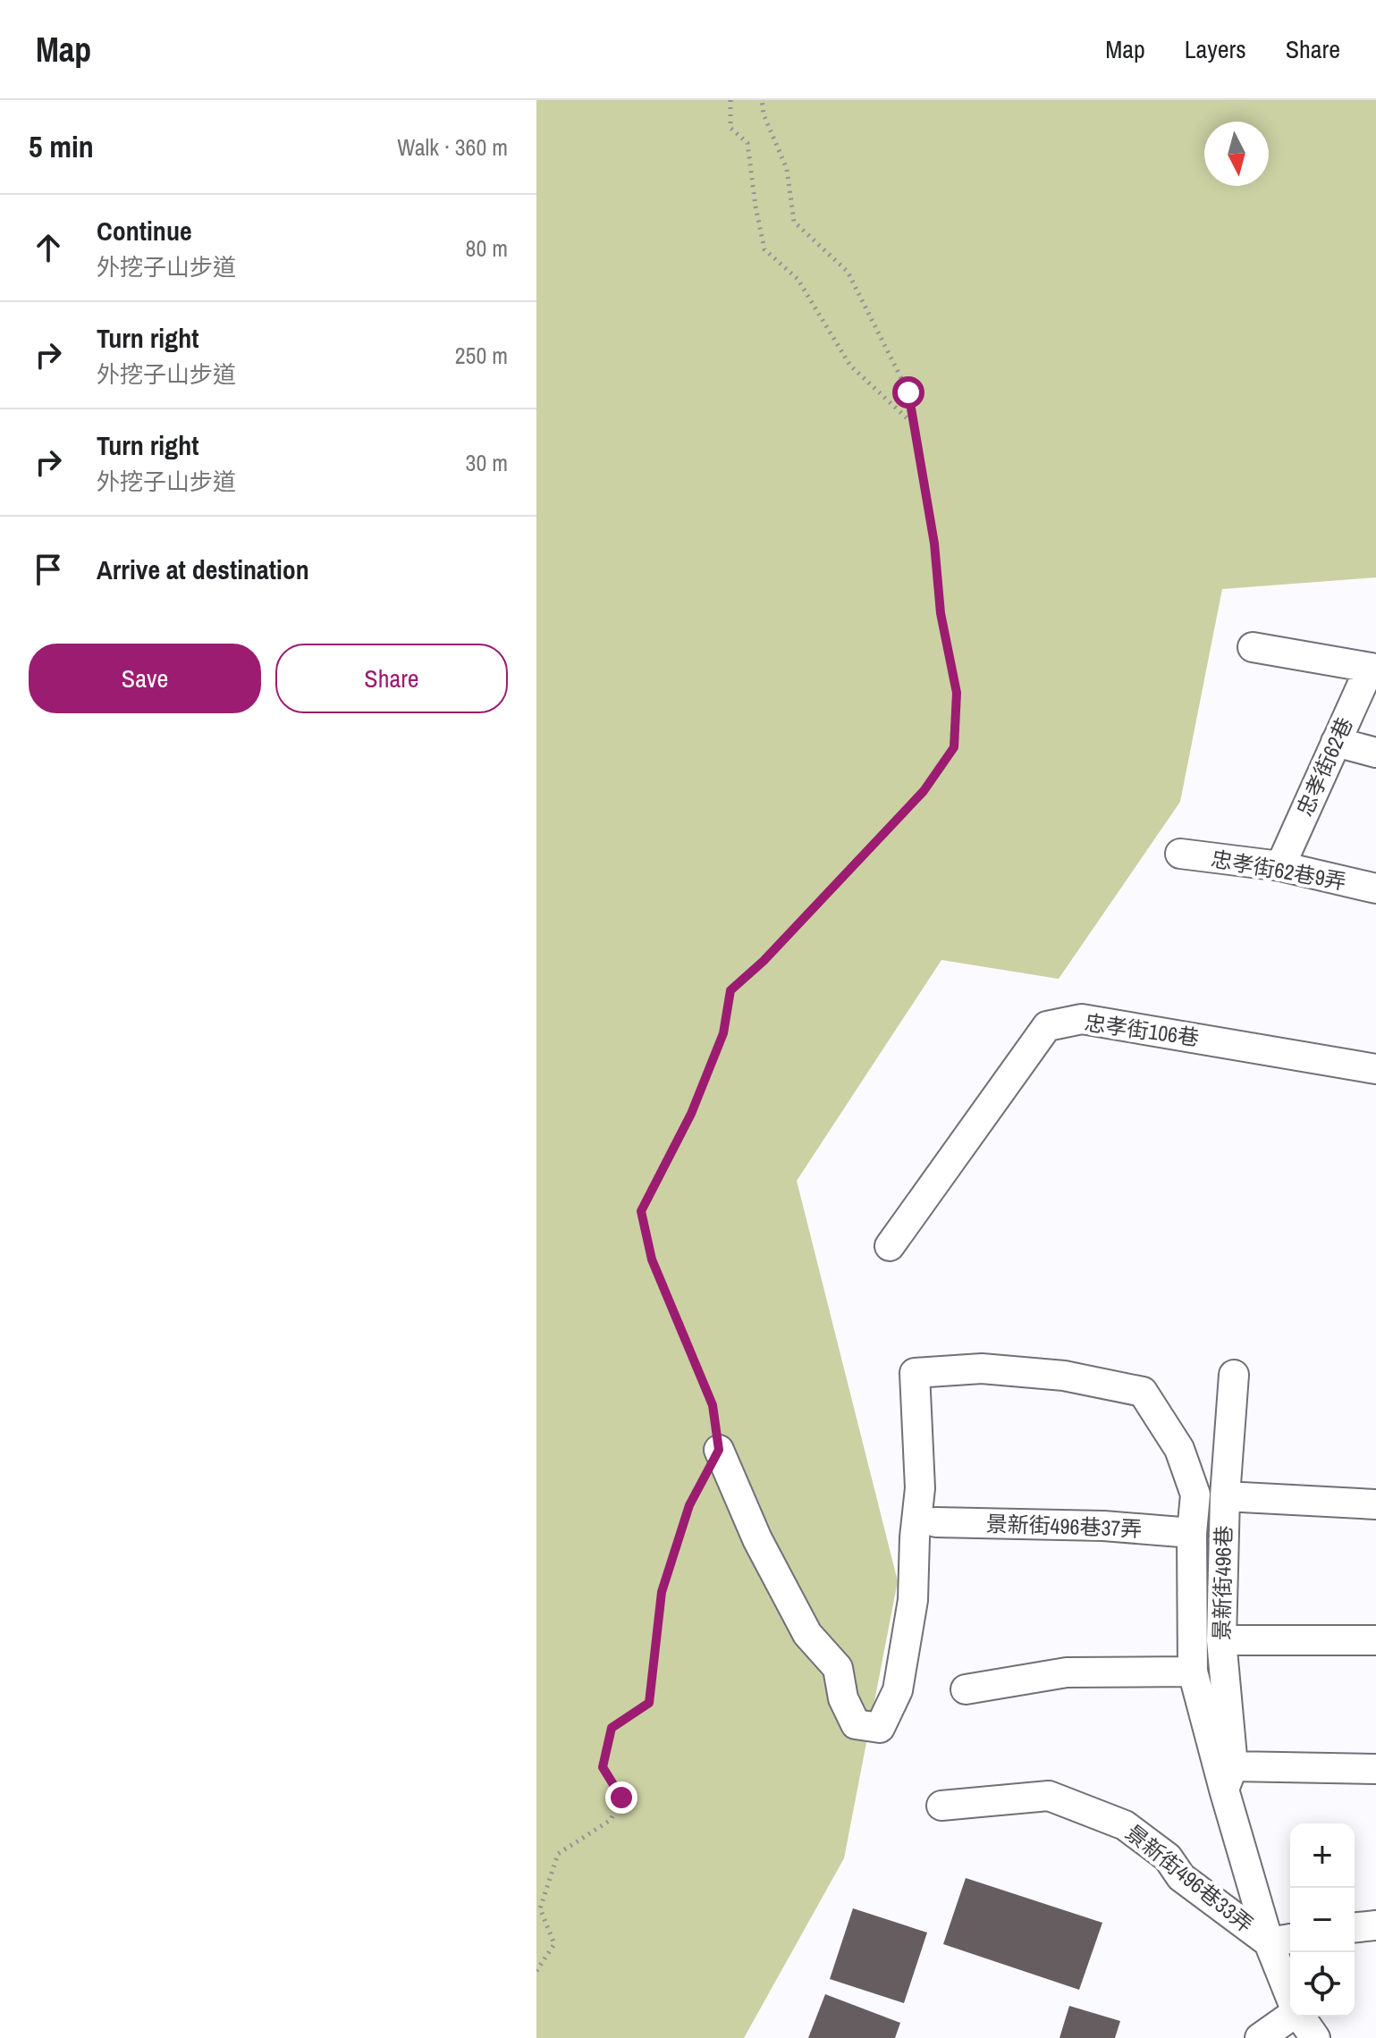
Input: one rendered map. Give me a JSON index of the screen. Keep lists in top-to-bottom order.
{
  "streets": {
    "street": [
      "忠孝街62巷",
      "忠孝街62巷9弄",
      "忠孝街106巷",
      "景新街496巷37弄",
      "景新街496巷",
      "景新街496巷33弄"
    ]
  },
  "crossings": [
    ["忠孝街62巷", "忠孝街62巷9弄"],
    ["景新街496巷37弄", "景新街496巷"],
    ["景新街496巷", "景新街496巷33弄"]
  ],
  "north": "bottom",
  "page": {
    "header": "Map",
    "nav": ["Map", "Layers", "Share"],
    "heading": ["5 min", "Walk · 360 m"],
    "list": [
      ["Continue", "外挖子山步道", "80 m"],
      ["Turn right", "外挖子山步道", "250 m"],
      ["Turn right", "外挖子山步道", "30 m"],
      "Arrive at destination"
    ],
    "buttons": ["Save", "Share"],
    "map_buttons": ["+", "−"]
  }
}
